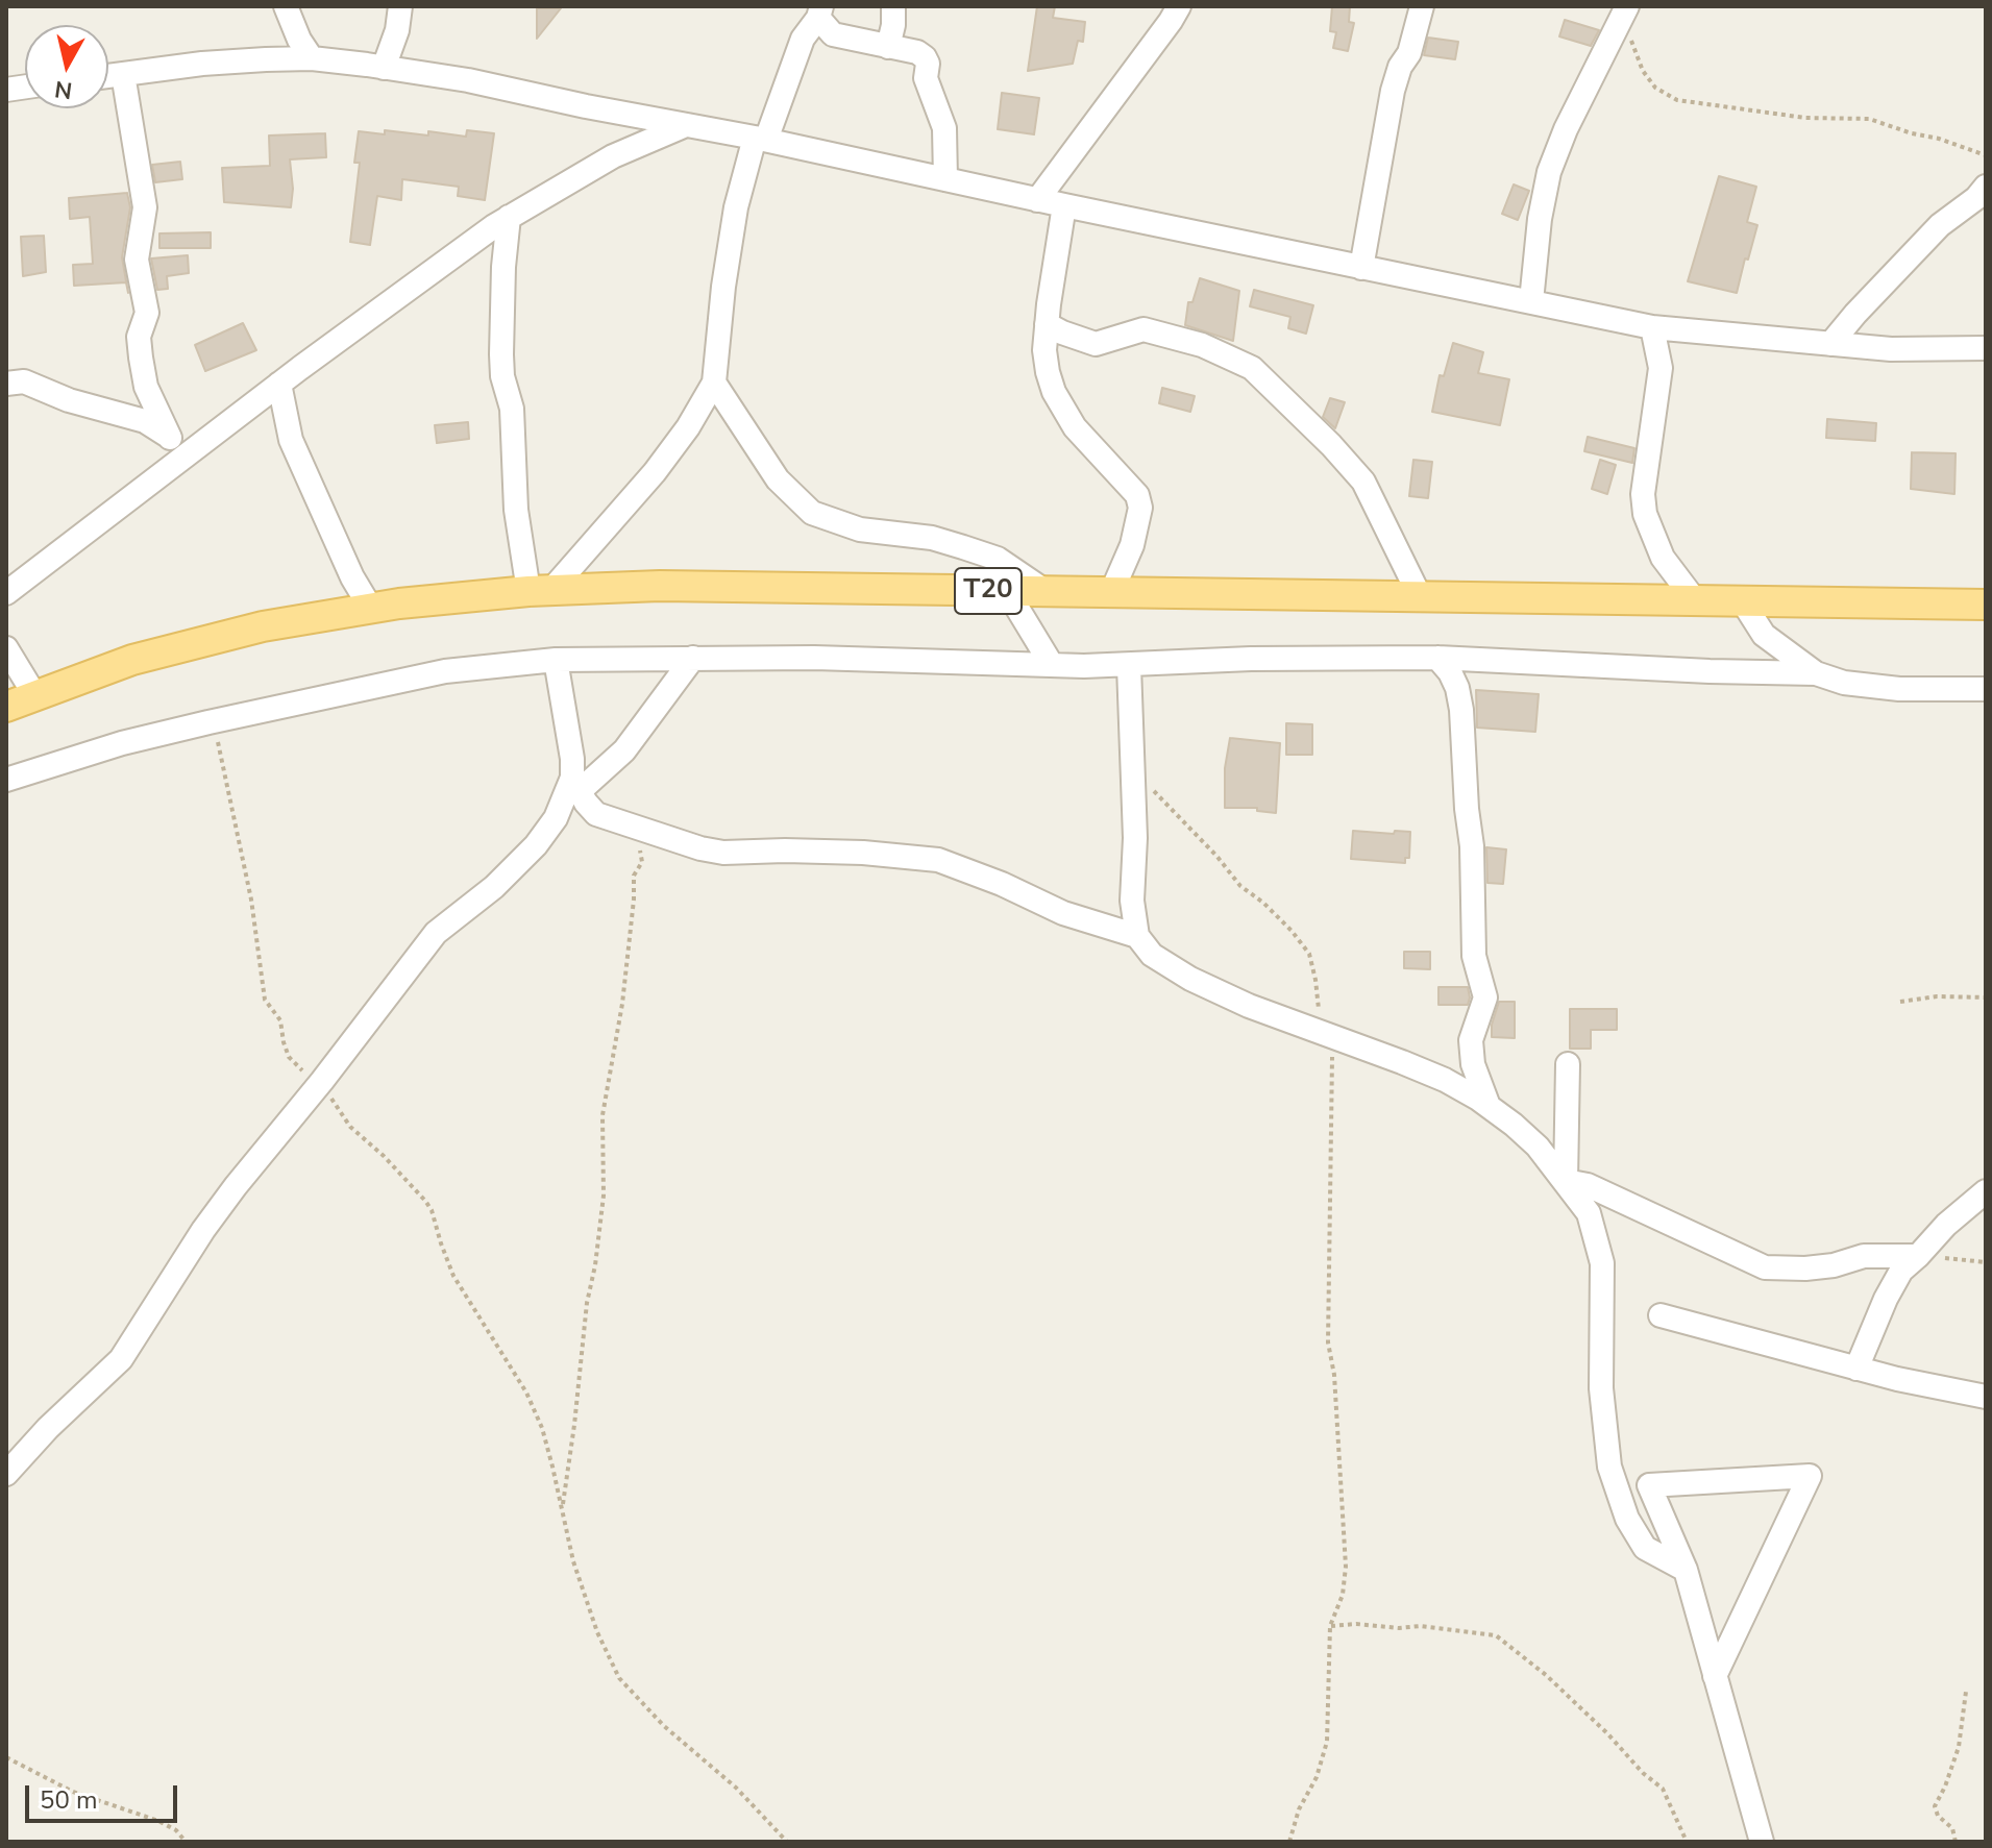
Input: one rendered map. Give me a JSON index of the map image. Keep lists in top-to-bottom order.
{
  "streets": {
    "main road": ["T20"]
  },
  "scale_bar": "50 m",
  "north": "bottom"
}
